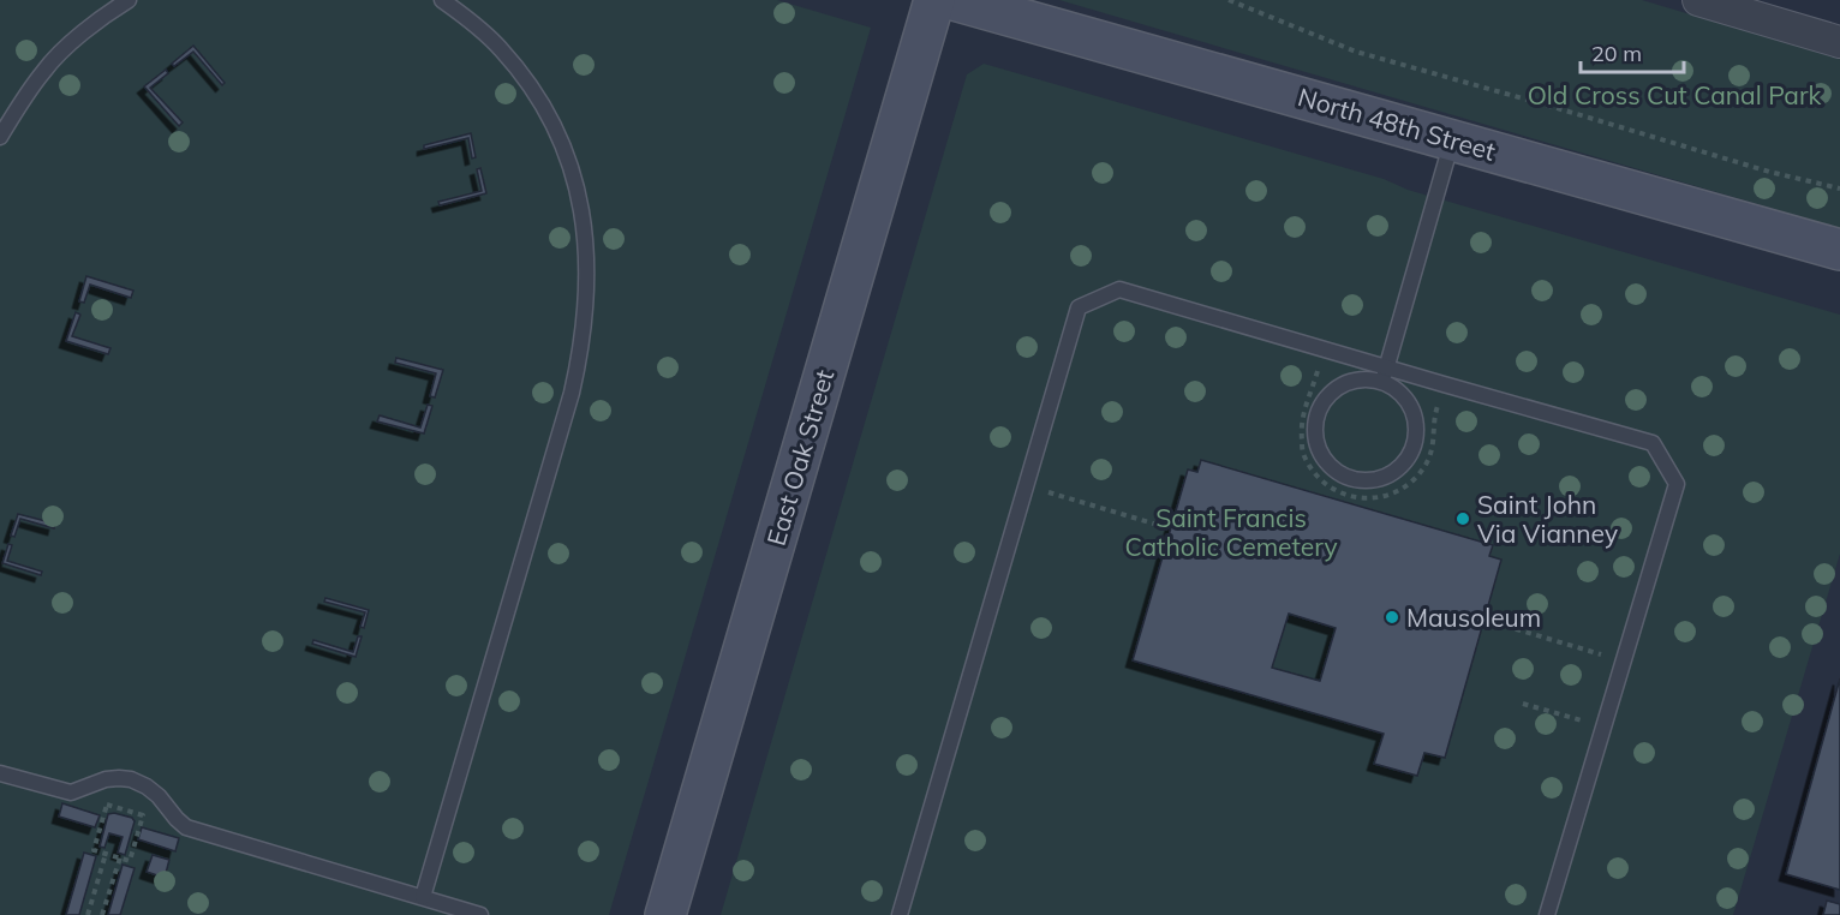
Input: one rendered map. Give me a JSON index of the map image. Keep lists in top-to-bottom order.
{
  "streets": {
    "street": ["North 48th Street", "East Oak Street"]
  },
  "parks": ["Old Cross Cut Canal Park", "Saint Francis Catholic Cemetery"],
  "places": ["Saint John Via Vianney", "Mausoleum"],
  "scale_bar": "20 m"
}
